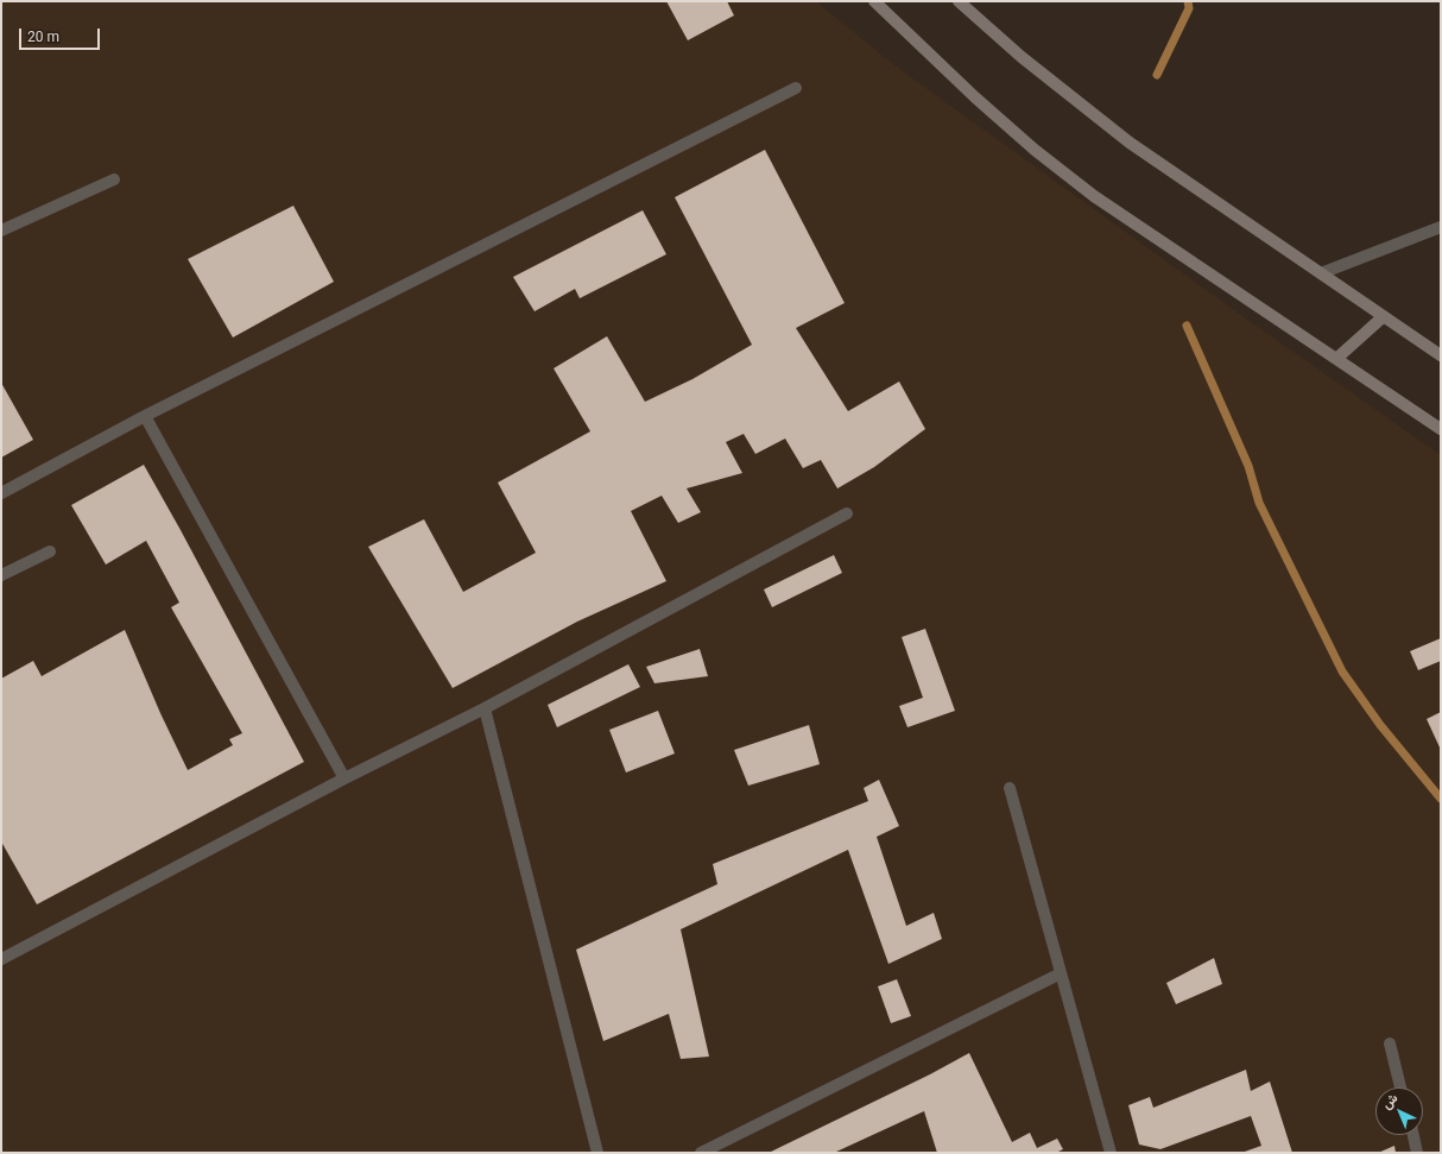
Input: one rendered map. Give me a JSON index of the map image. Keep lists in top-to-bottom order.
{
  "scale_bar": "20 m",
  "north": "top left"
}
